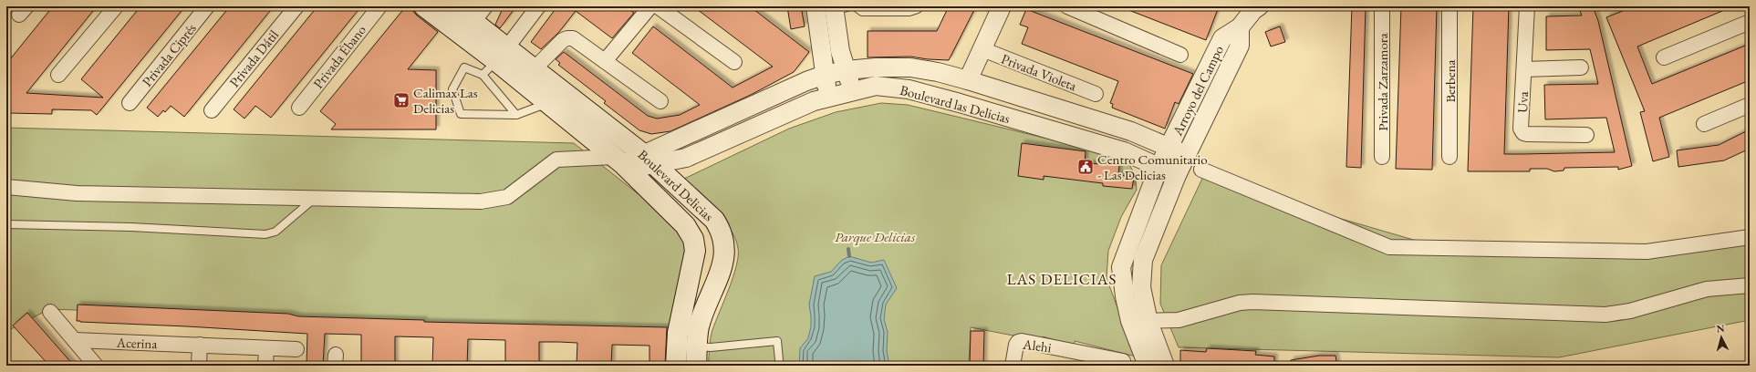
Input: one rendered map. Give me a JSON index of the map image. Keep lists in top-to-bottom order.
{
  "streets": {
    "main road": ["Boulevard Delicias"],
    "street": [
      "Privada Ciprés",
      "Privada Ébano",
      "Privada Dátil",
      "Privada Violeta",
      "Berbena",
      "Privada Zarzamora",
      "Arroyo del Campo",
      "Uva",
      "Boulevard las Delicias",
      "Acerina",
      "Alehi"
    ]
  },
  "crossings": [
    ["Arroyo del Campo", "Boulevard las Delicias"],
    ["Boulevard las Delicias", "Boulevard Delicias"]
  ],
  "districts": ["LAS DELICIAS"],
  "parks": ["Parque Delicias"],
  "places": {
    "supermarket": ["Calimax Las Delicias"],
    "public building": ["Centro Comunitario - Las Delicias"]
  },
  "north": "top"
}
